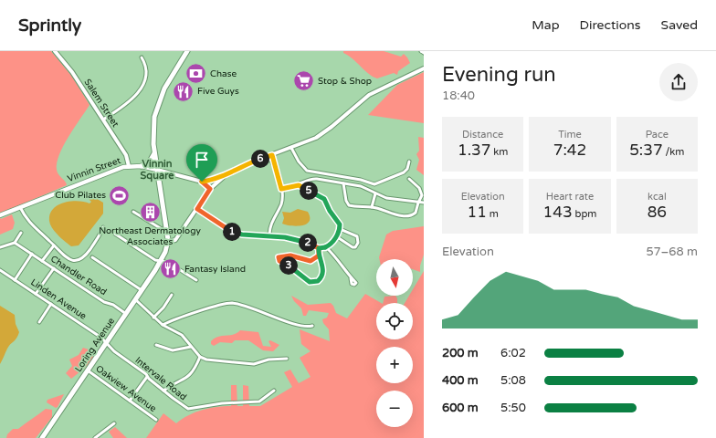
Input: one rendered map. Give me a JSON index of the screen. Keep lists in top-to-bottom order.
{
  "streets": {
    "highway": ["Loring Avenue"],
    "main road": ["Salem Street", "Vinnin Street"],
    "street": [
      "Chandler Road",
      "Linden Avenue",
      "Intervale Road",
      "Oakview Avenue"
    ]
  },
  "crossings": [
    ["Salem Street", "Vinnin Street"],
    ["Chandler Road", "Loring Avenue"],
    ["Linden Avenue", "Loring Avenue"],
    ["Linden Avenue", "Intervale Road"],
    ["Loring Avenue", "Intervale Road"],
    ["Loring Avenue", "Oakview Avenue"]
  ],
  "districts": ["Vinnin Square"],
  "places": {
    "bank": ["Chase"],
    "supermarket": ["Stop & Shop"],
    "restaurant": ["Five Guys", "Fantasy Island"],
    "sports": ["Club Pilates"],
    "building": ["Northeast Dermatology Associates"]
  },
  "north": "bottom",
  "page": {
    "header": "Sprintly",
    "nav": ["Map", "Directions", "Saved"],
    "heading": ["Evening run", "18:40"],
    "stats": [
      ["Distance", "1.37 km"],
      ["Time", "7:42"],
      ["Pace", "5:37 /km"],
      ["Elevation", "11 m"],
      ["Heart rate", "143 bpm"],
      ["kcal", "86"]
    ],
    "pins": [
      "6",
      "5",
      "1",
      "2",
      "3"
    ],
    "chart": ["Elevation", "57–68 m"],
    "map_buttons": ["+", "−"],
    "list": [
      {
        "name": "200 m",
        "note": "6:02"
      },
      {
        "name": "400 m",
        "note": "5:08"
      },
      {
        "name": "600 m",
        "note": "5:50"
      }
    ]
  }
}
